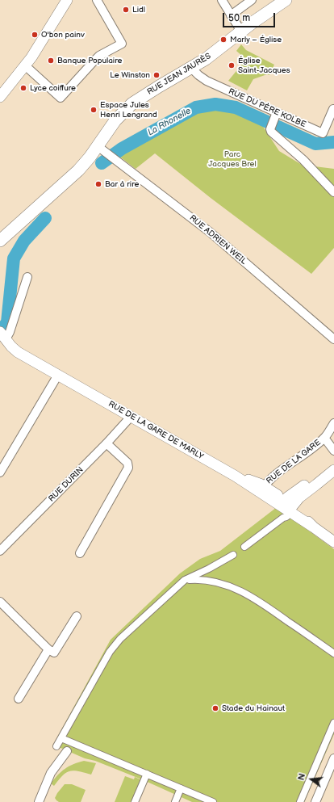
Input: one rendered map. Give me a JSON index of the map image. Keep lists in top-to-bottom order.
{
  "streets": {
    "main road": ["RUE JEAN JAURÈS"],
    "street": [
      "RUE DU PÈRE KOLBE",
      "RUE ADRIEN WEIL",
      "RUE DE LA GARE DE MARLY",
      "RUE DE LA GARE",
      "RUE DURIN"
    ]
  },
  "crossings": [
    ["RUE JEAN JAURÈS", "RUE DU PÈRE KOLBE"],
    ["RUE JEAN JAURÈS", "RUE ADRIEN WEIL"],
    ["RUE DE LA GARE DE MARLY", "RUE DE LA GARE"],
    ["RUE DE LA GARE DE MARLY", "RUE DURIN"]
  ],
  "water": ["La Rhonelle"],
  "parks": ["Parc Jacques Brel"],
  "places": [
    "Lidl",
    "O'bon painv",
    "Marly – Église",
    "Banque Populaire",
    "Église Saint-Jacques",
    "Le Winston",
    "Lyce coiffure",
    "Espace Jules Henri Lengrand",
    "Bar à rire",
    "Stade du Hainaut"
  ],
  "scale_bar": "50 m",
  "north": "left"
}
